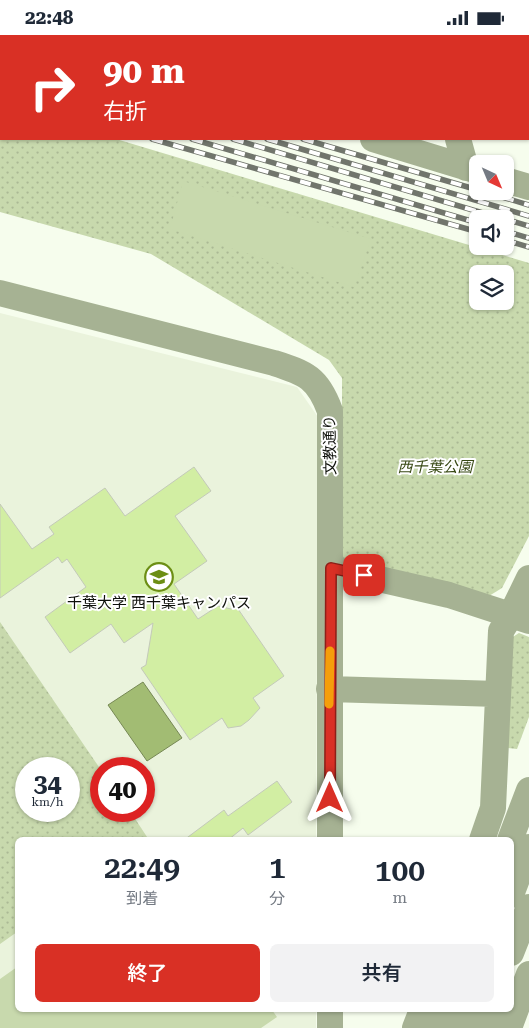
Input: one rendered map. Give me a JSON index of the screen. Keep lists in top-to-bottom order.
{
  "streets": {
    "street": ["文教通り"]
  },
  "parks": ["西千葉公園"],
  "places": {
    "school or university": ["千葉大学 西千葉キャンパス"]
  },
  "north": "bottom right",
  "page": {
    "status": "22:48",
    "turn": ["90 m", "右折"],
    "speed": "34 km/h",
    "limit": "40",
    "eta": [
      "22:49",
      "到着",
      "1",
      "分",
      "100",
      "m"
    ],
    "buttons": ["終了", "共有"]
  }
}
